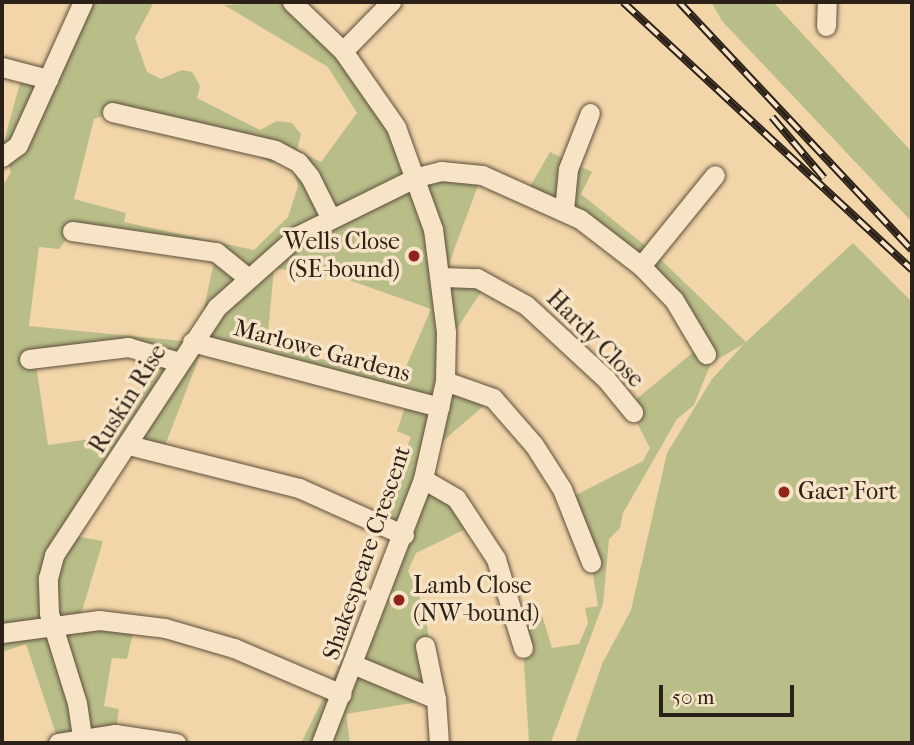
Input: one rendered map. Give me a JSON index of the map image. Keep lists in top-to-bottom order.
{
  "streets": {
    "street": [
      "Hardy Close",
      "Marlowe Gardens",
      "Ruskin Rise",
      "Shakespeare Crescent"
    ]
  },
  "crossings": [
    ["Hardy Close", "Shakespeare Crescent"],
    ["Marlowe Gardens", "Ruskin Rise"],
    ["Marlowe Gardens", "Shakespeare Crescent"],
    ["Ruskin Rise", "Shakespeare Crescent"]
  ],
  "places": ["Wells Close (SE-bound)", "Gaer Fort", "Lamb Close (NW-bound)"],
  "scale_bar": "50 m"
}
